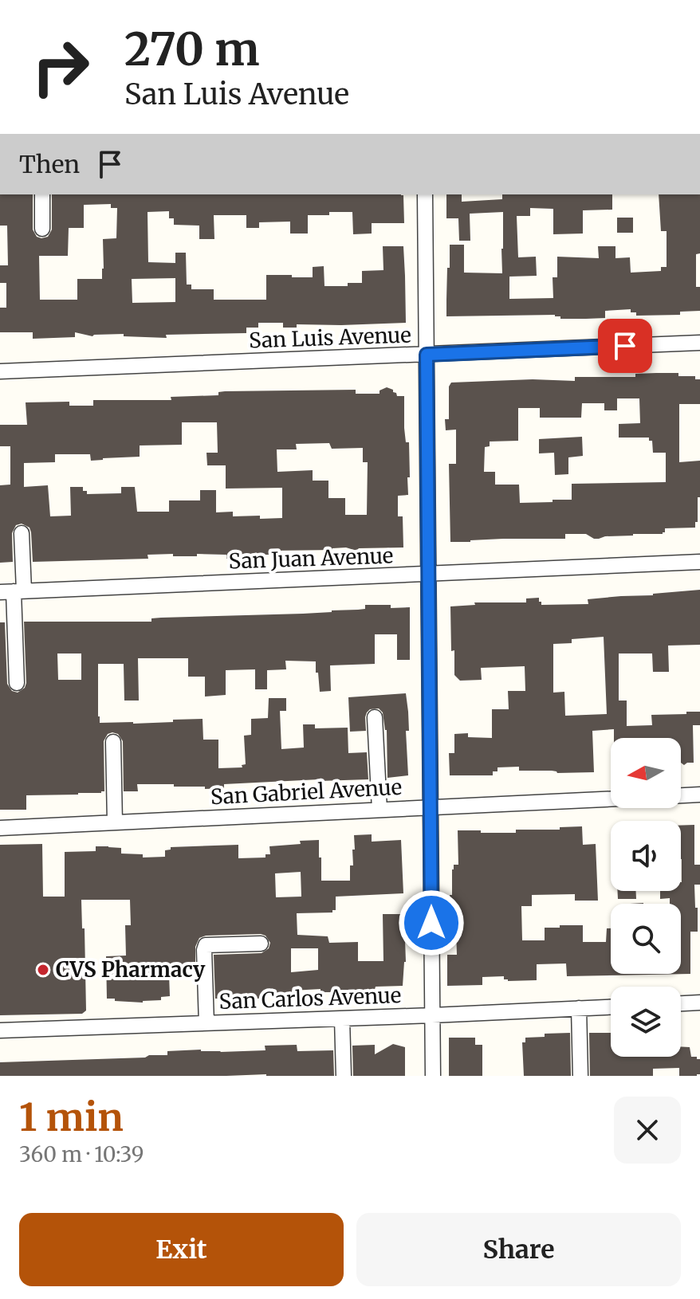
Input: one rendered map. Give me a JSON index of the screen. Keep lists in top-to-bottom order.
{
  "streets": {
    "street": [
      "San Luis Avenue",
      "San Juan Avenue",
      "San Gabriel Avenue",
      "San Carlos Avenue"
    ]
  },
  "places": ["CVS Pharmacy"],
  "north": "left",
  "page": {
    "turn": ["270 m", "San Luis Avenue"],
    "then": "Then",
    "heading": ["1 min", "360 m · 10:39"],
    "buttons": ["Exit", "Share"]
  }
}
